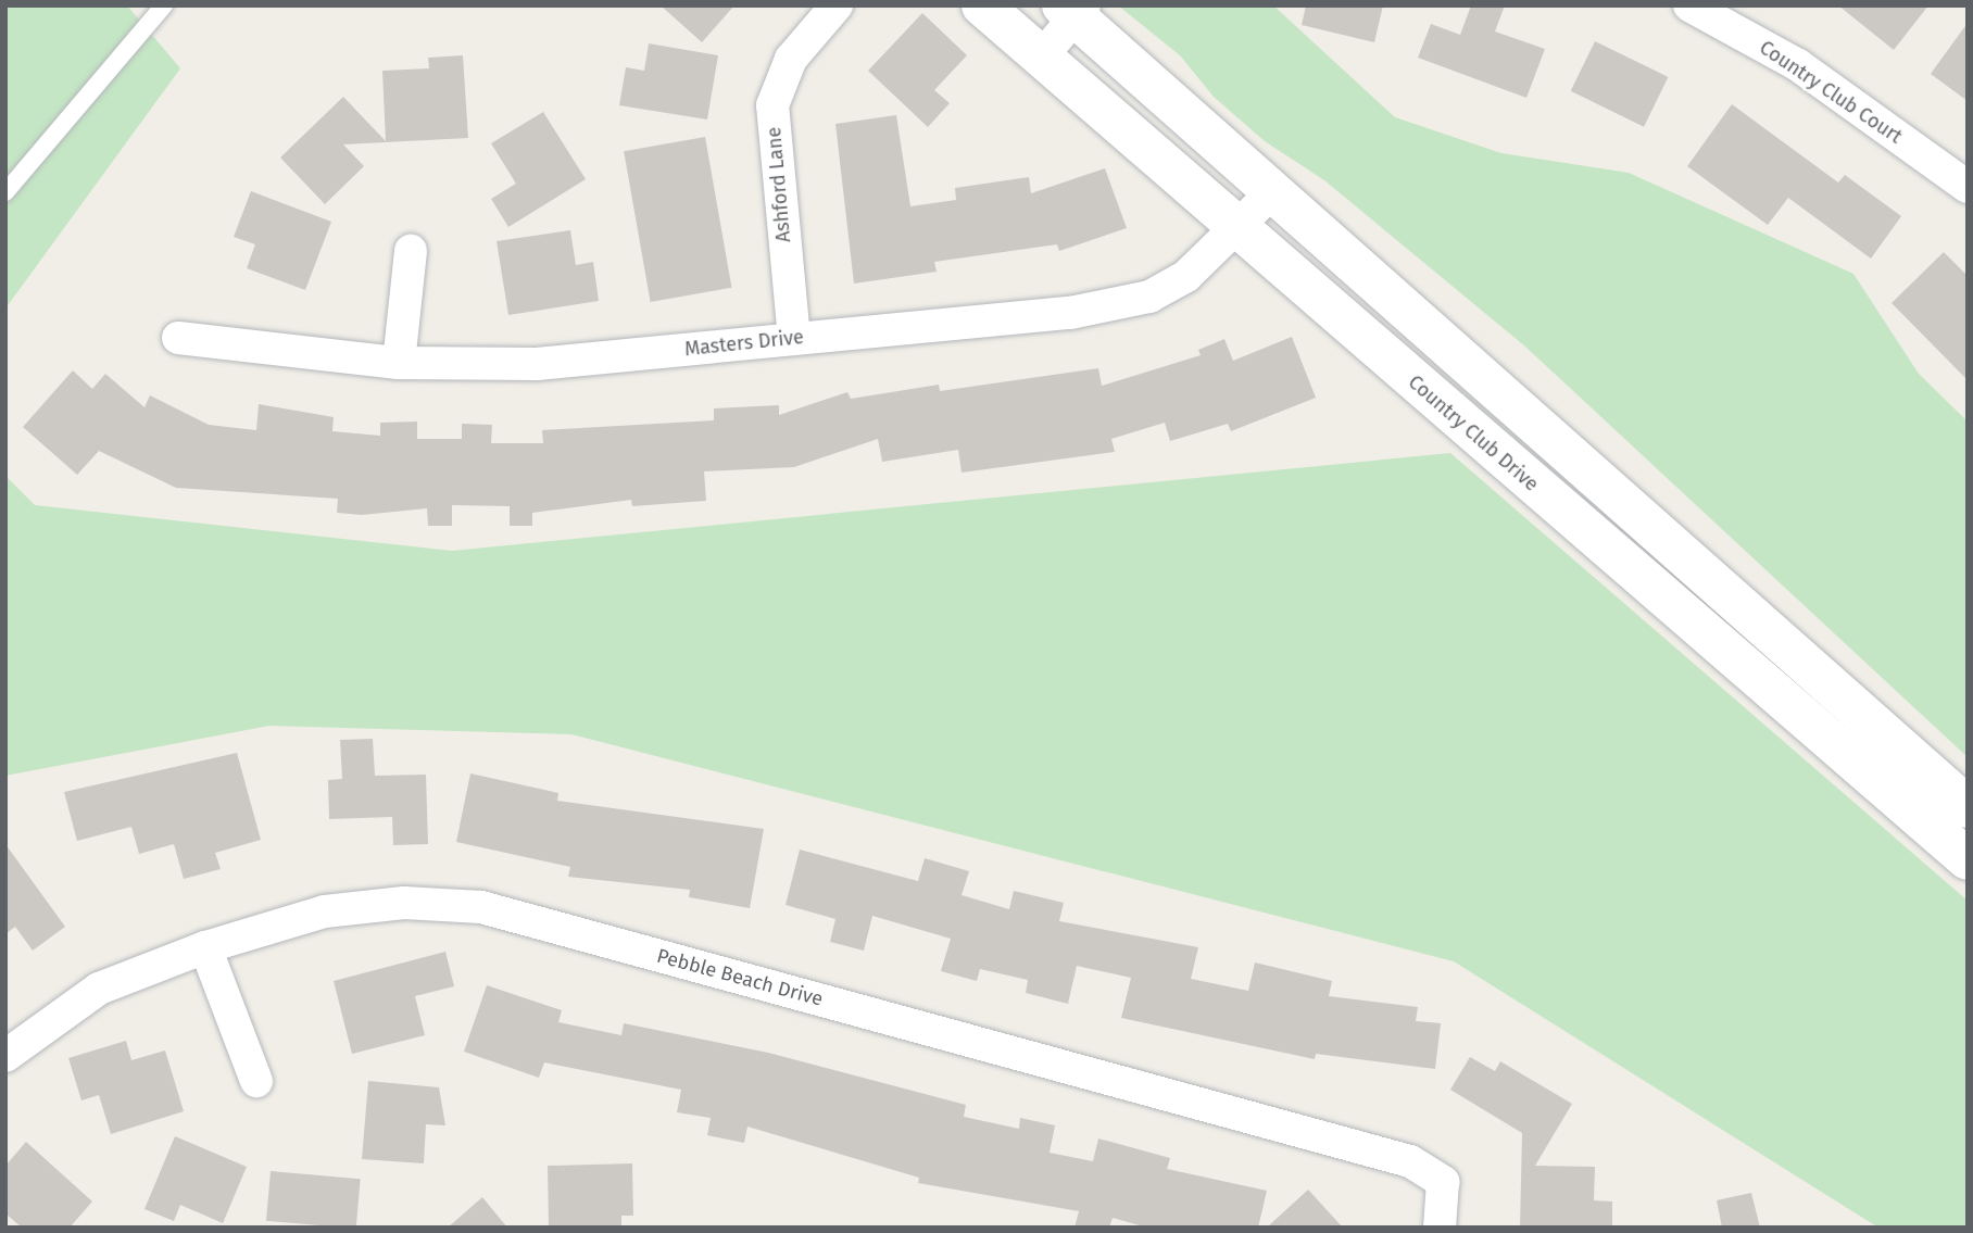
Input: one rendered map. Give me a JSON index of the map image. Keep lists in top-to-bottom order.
{
  "streets": {
    "main road": ["Country Club Drive"],
    "street": [
      "Country Club Court",
      "Ashford Lane",
      "Masters Drive",
      "Pebble Beach Drive"
    ]
  },
  "crossings": [
    ["Ashford Lane", "Masters Drive"],
    ["Masters Drive", "Country Club Drive"]
  ]
}
